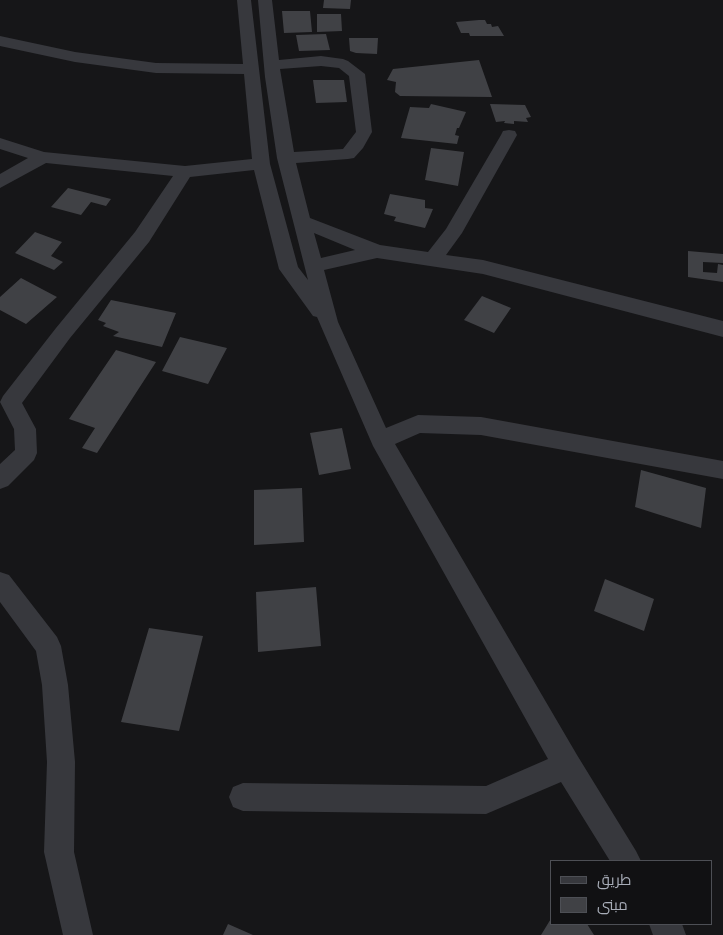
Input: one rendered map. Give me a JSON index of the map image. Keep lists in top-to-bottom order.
{
  "legend": ["طريق", "مبنى"]
}
